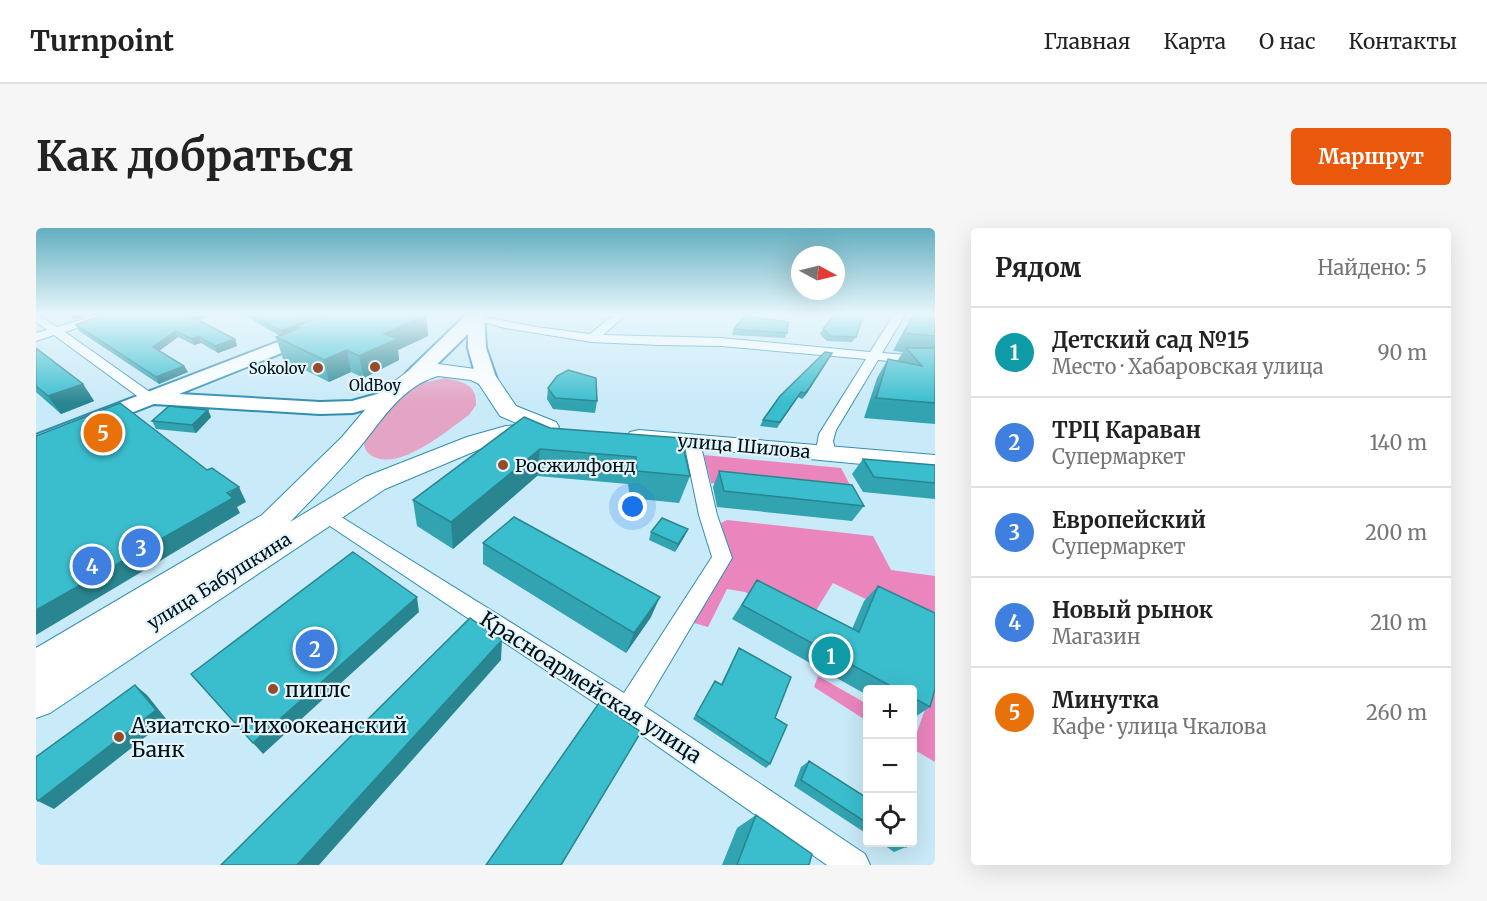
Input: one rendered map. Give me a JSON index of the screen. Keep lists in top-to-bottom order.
{
  "streets": {
    "main road": ["улица Шилова", "улица Бабушкина"],
    "street": ["Красноармейская улица"]
  },
  "crossings": [
    ["улица Бабушкина", "Красноармейская улица"]
  ],
  "places": [
    "OldBoy",
    "Sokolov",
    "Росжилфонд",
    "пиплс",
    "Азиатско-Тихоокеанский Банк"
  ],
  "north": "right",
  "page": {
    "header": "Turnpoint",
    "nav": [
      "Главная",
      "Карта",
      "О нас",
      "Контакты"
    ],
    "buttons": "Маршрут",
    "title": "Как добраться",
    "heading": ["Рядом", "Найдено: 5"],
    "list": [
      {
        "mark": "1",
        "name": "Детский сад №15",
        "note": "Место · Хабаровская улица",
        "value": "90 m"
      },
      {
        "mark": "2",
        "name": "ТРЦ Караван",
        "note": "Супермаркет",
        "value": "140 m"
      },
      {
        "mark": "3",
        "name": "Европейский",
        "note": "Супермаркет",
        "value": "200 m"
      },
      {
        "mark": "4",
        "name": "Новый рынок",
        "note": "Магазин",
        "value": "210 m"
      },
      {
        "mark": "5",
        "name": "Минутка",
        "note": "Кафе · улица Чкалова",
        "value": "260 m"
      }
    ],
    "pins": [
      "5",
      "3",
      "4",
      "2",
      "1"
    ],
    "map_buttons": ["+", "−"]
  }
}
